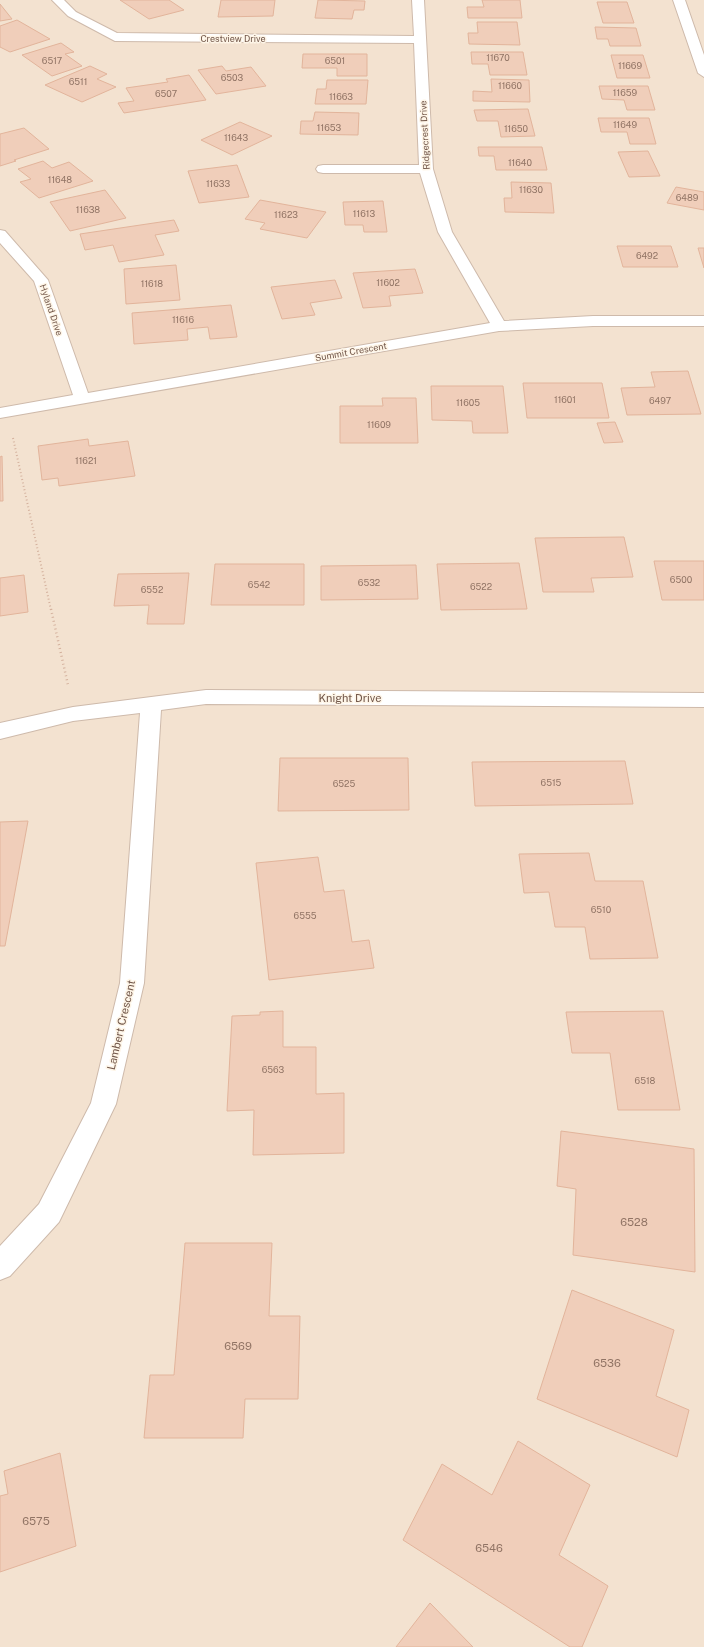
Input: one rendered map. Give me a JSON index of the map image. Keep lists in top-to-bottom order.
{
  "streets": {
    "street": [
      "Crestview Drive",
      "Ridgecrest Drive",
      "Hyland Drive",
      "Summit Crescent",
      "Knight Drive",
      "Lambert Crescent"
    ]
  },
  "crossings": [
    ["Crestview Drive", "Ridgecrest Drive"],
    ["Ridgecrest Drive", "Summit Crescent"],
    ["Hyland Drive", "Summit Crescent"],
    ["Knight Drive", "Lambert Crescent"]
  ],
  "house_numbers": [
    "11670",
    "6517",
    "6501",
    "11669",
    "6503",
    "6511",
    "11660",
    "11659",
    "6507",
    "11663",
    "11649",
    "11653",
    "11650",
    "11643",
    "11640",
    "11648",
    "11633",
    "11630",
    "6489",
    "11638",
    "11613",
    "11623",
    "6492",
    "11602",
    "11618",
    "11616",
    "11601",
    "6497",
    "11605",
    "11609",
    "11621",
    "6500",
    "6532",
    "6542",
    "6522",
    "6552",
    "6515",
    "6525",
    "6510",
    "6555",
    "6563",
    "6518",
    "6528",
    "6569",
    "6536",
    "6575",
    "6546"
  ]
}
